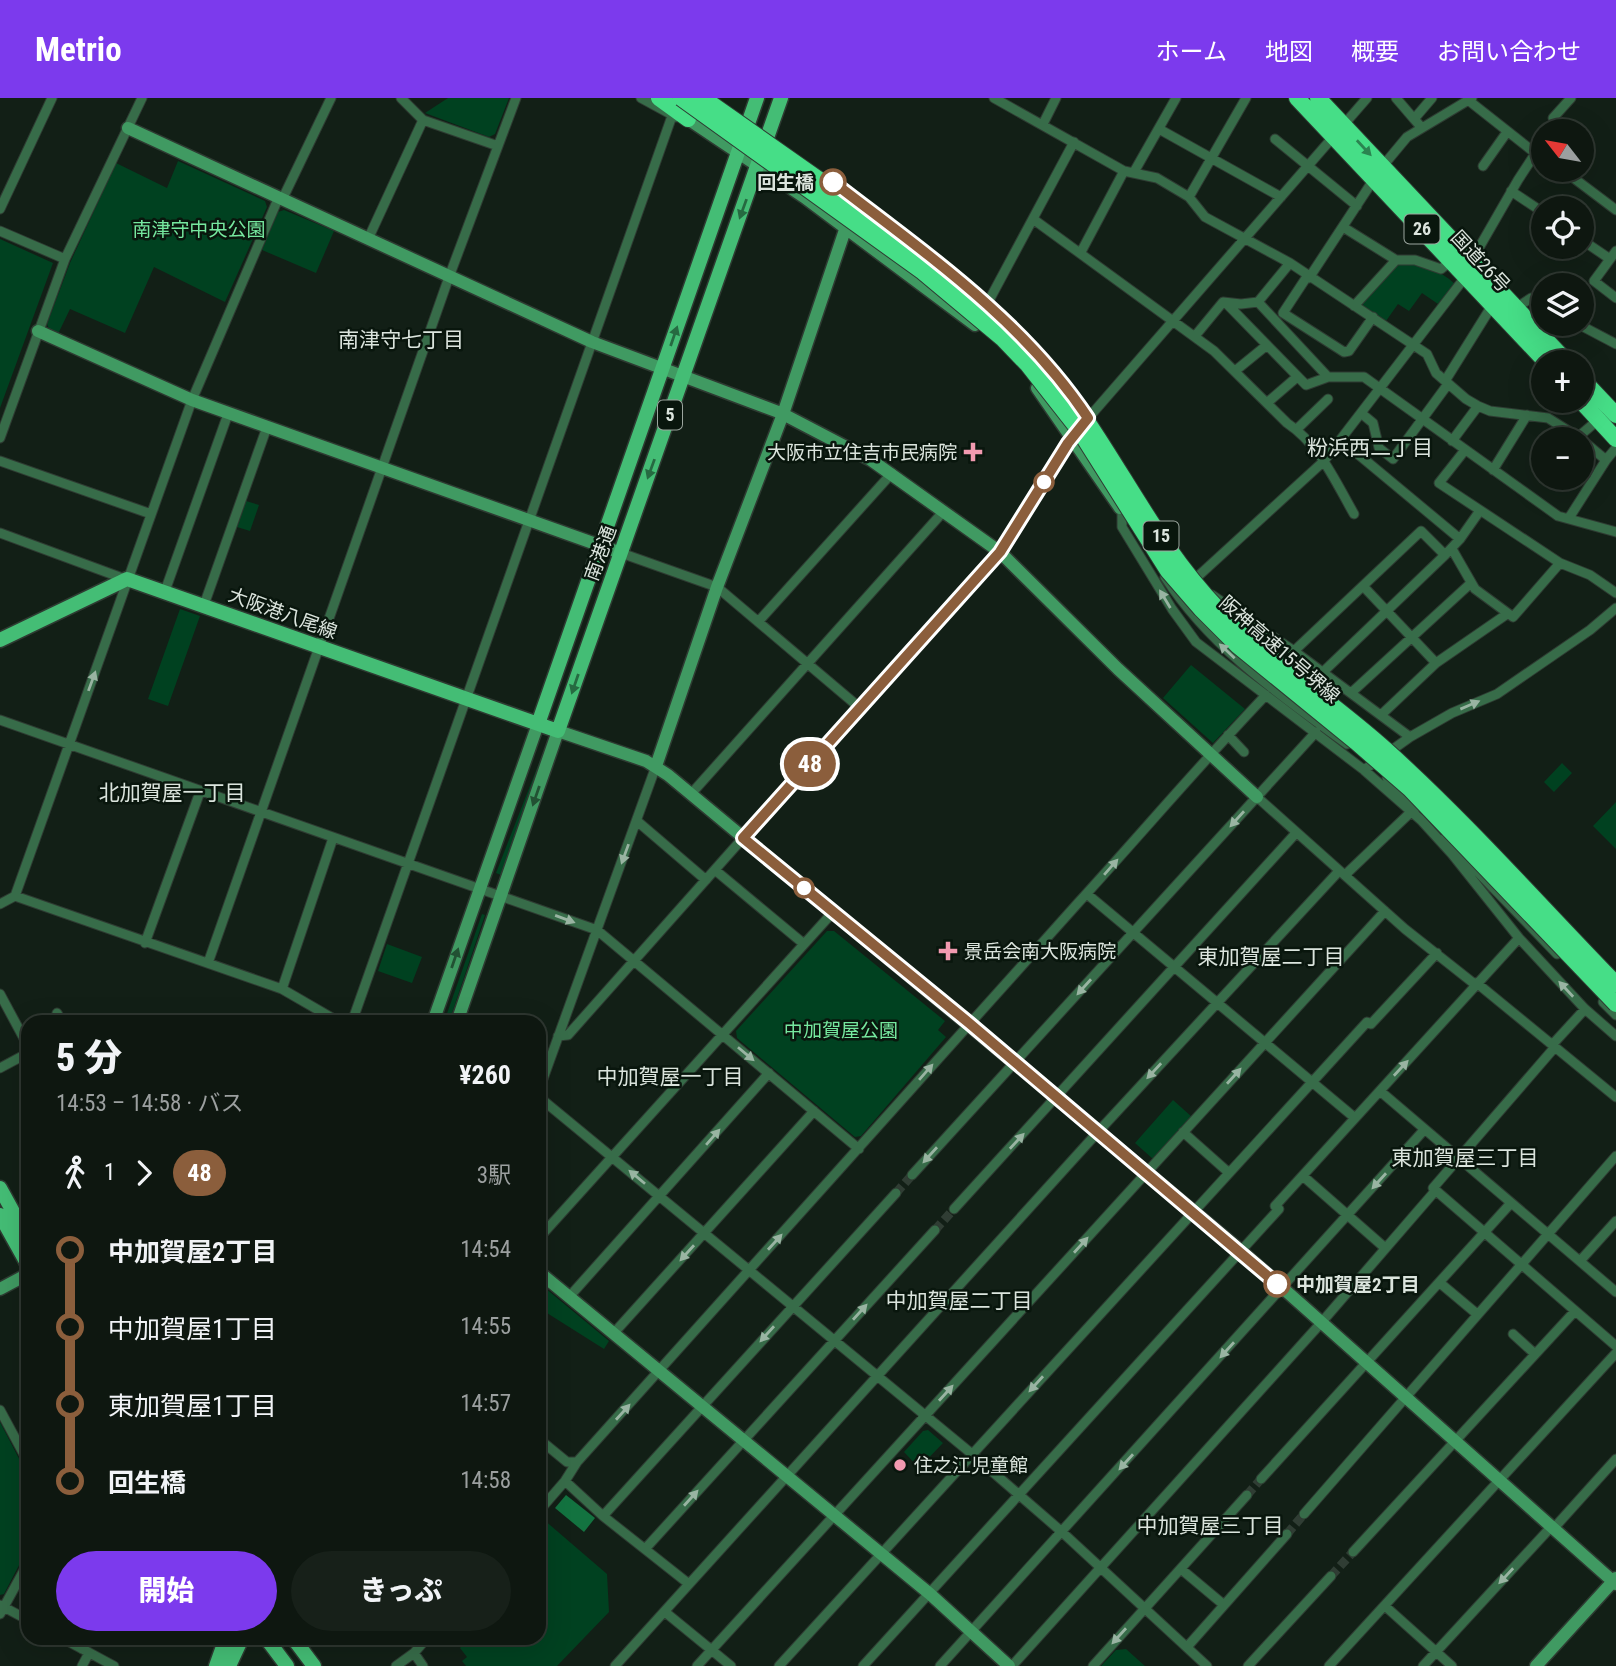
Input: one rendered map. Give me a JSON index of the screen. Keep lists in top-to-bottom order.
{
  "streets": {
    "highway": [
      "26",
      "国道26号",
      "15",
      "阪神高速15号堺線"
    ],
    "main road": ["5", "南港通", "大阪港八尾線"]
  },
  "crossings": [
    ["南港通", "大阪港八尾線"]
  ],
  "districts": [
    "南津守七丁目",
    "粉浜西二丁目",
    "北加賀屋一丁目",
    "東加賀屋二丁目",
    "中加賀屋一丁目",
    "東加賀屋三丁目",
    "中加賀屋二丁目",
    "中加賀屋三丁目"
  ],
  "parks": ["南津守中央公園", "中加賀屋公園"],
  "places": {
    "other": ["回生橋", "中加賀屋2丁目", "住之江児童館"],
    "health": ["大阪市立住吉市民病院", "景岳会南大阪病院"]
  },
  "lines": ["bus line 48"],
  "north": "top left",
  "page": {
    "header": "Metrio",
    "nav": [
      "ホーム",
      "地図",
      "概要",
      "お問い合わせ"
    ],
    "on_map": "48",
    "map_buttons": ["+", "−"],
    "heading": ["5 分", "14:53 – 14:58 · バス", "¥260"],
    "legs": ["1", "48", "3駅"],
    "list": [
      {
        "name": "中加賀屋2丁目",
        "value": "14:54"
      },
      {
        "name": "中加賀屋1丁目",
        "value": "14:55"
      },
      {
        "name": "東加賀屋1丁目",
        "value": "14:57"
      },
      {
        "name": "回生橋",
        "value": "14:58"
      }
    ],
    "buttons": ["開始", "きっぷ"]
  }
}
